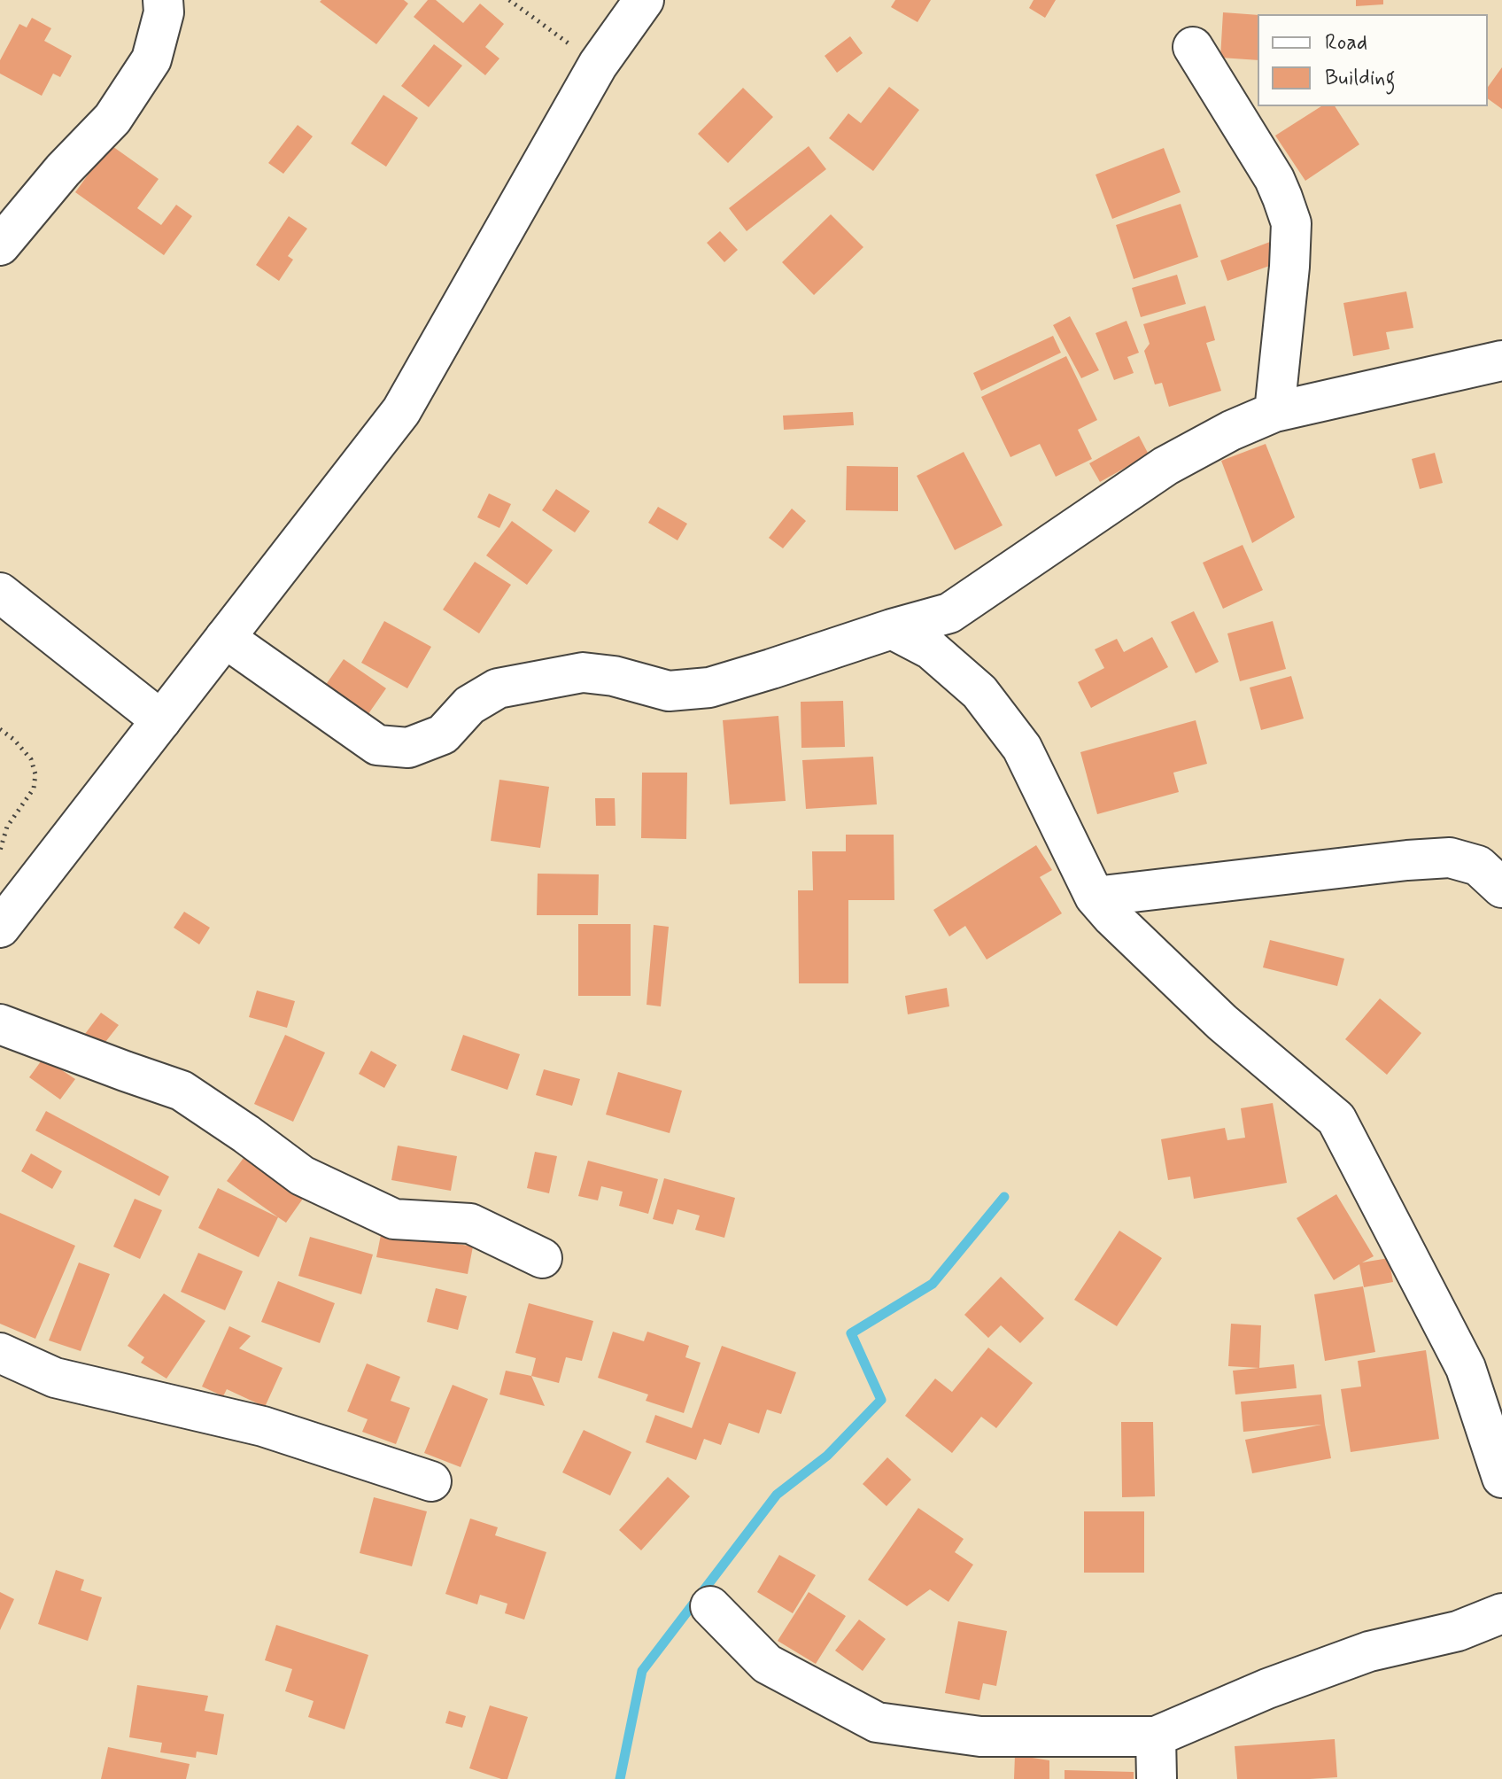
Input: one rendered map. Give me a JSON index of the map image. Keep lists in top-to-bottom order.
{
  "legend": ["Road", "Building"]
}
